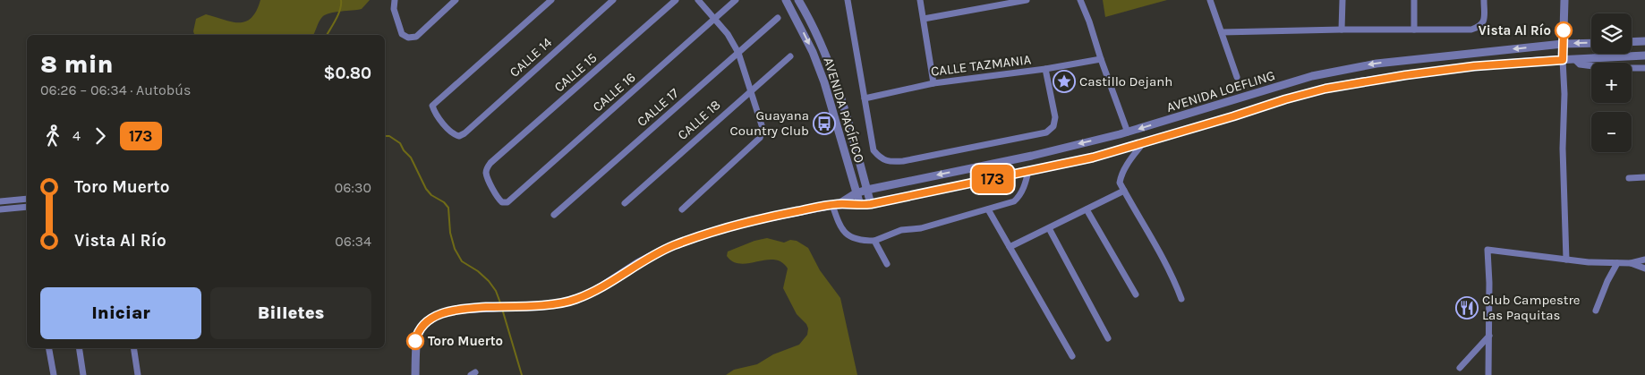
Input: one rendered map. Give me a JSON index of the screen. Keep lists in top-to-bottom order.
{
  "streets": {
    "street": [
      "CALLE 14",
      "CALLE TAZMANIA",
      "CALLE 15",
      "AVENIDA LOEFLING",
      "CALLE 16",
      "CALLE 17",
      "AVENIDA PACÍFICO",
      "CALLE 18"
    ]
  },
  "crossings": [
    ["CALLE 15", "CALLE 16"],
    ["AVENIDA LOEFLING", "AVENIDA PACÍFICO"]
  ],
  "places": {
    "other": ["Vista Al Río", "Toro Muerto"],
    "place": ["Castillo Dejanh"],
    "bus stop": ["Guayana Country Club"],
    "restaurant": ["Club Campestre Las Paquitas"]
  },
  "lines": ["bus line 173"],
  "page": {
    "on_map": "173",
    "map_buttons": ["+", "−"],
    "heading": ["8 min", "06:26 – 06:34 · Autobús", "$0.80"],
    "legs": ["4", "173"],
    "list": [
      {
        "name": "Toro Muerto",
        "value": "06:30"
      },
      {
        "name": "Vista Al Río",
        "value": "06:34"
      }
    ],
    "buttons": ["Iniciar", "Billetes"]
  }
}
